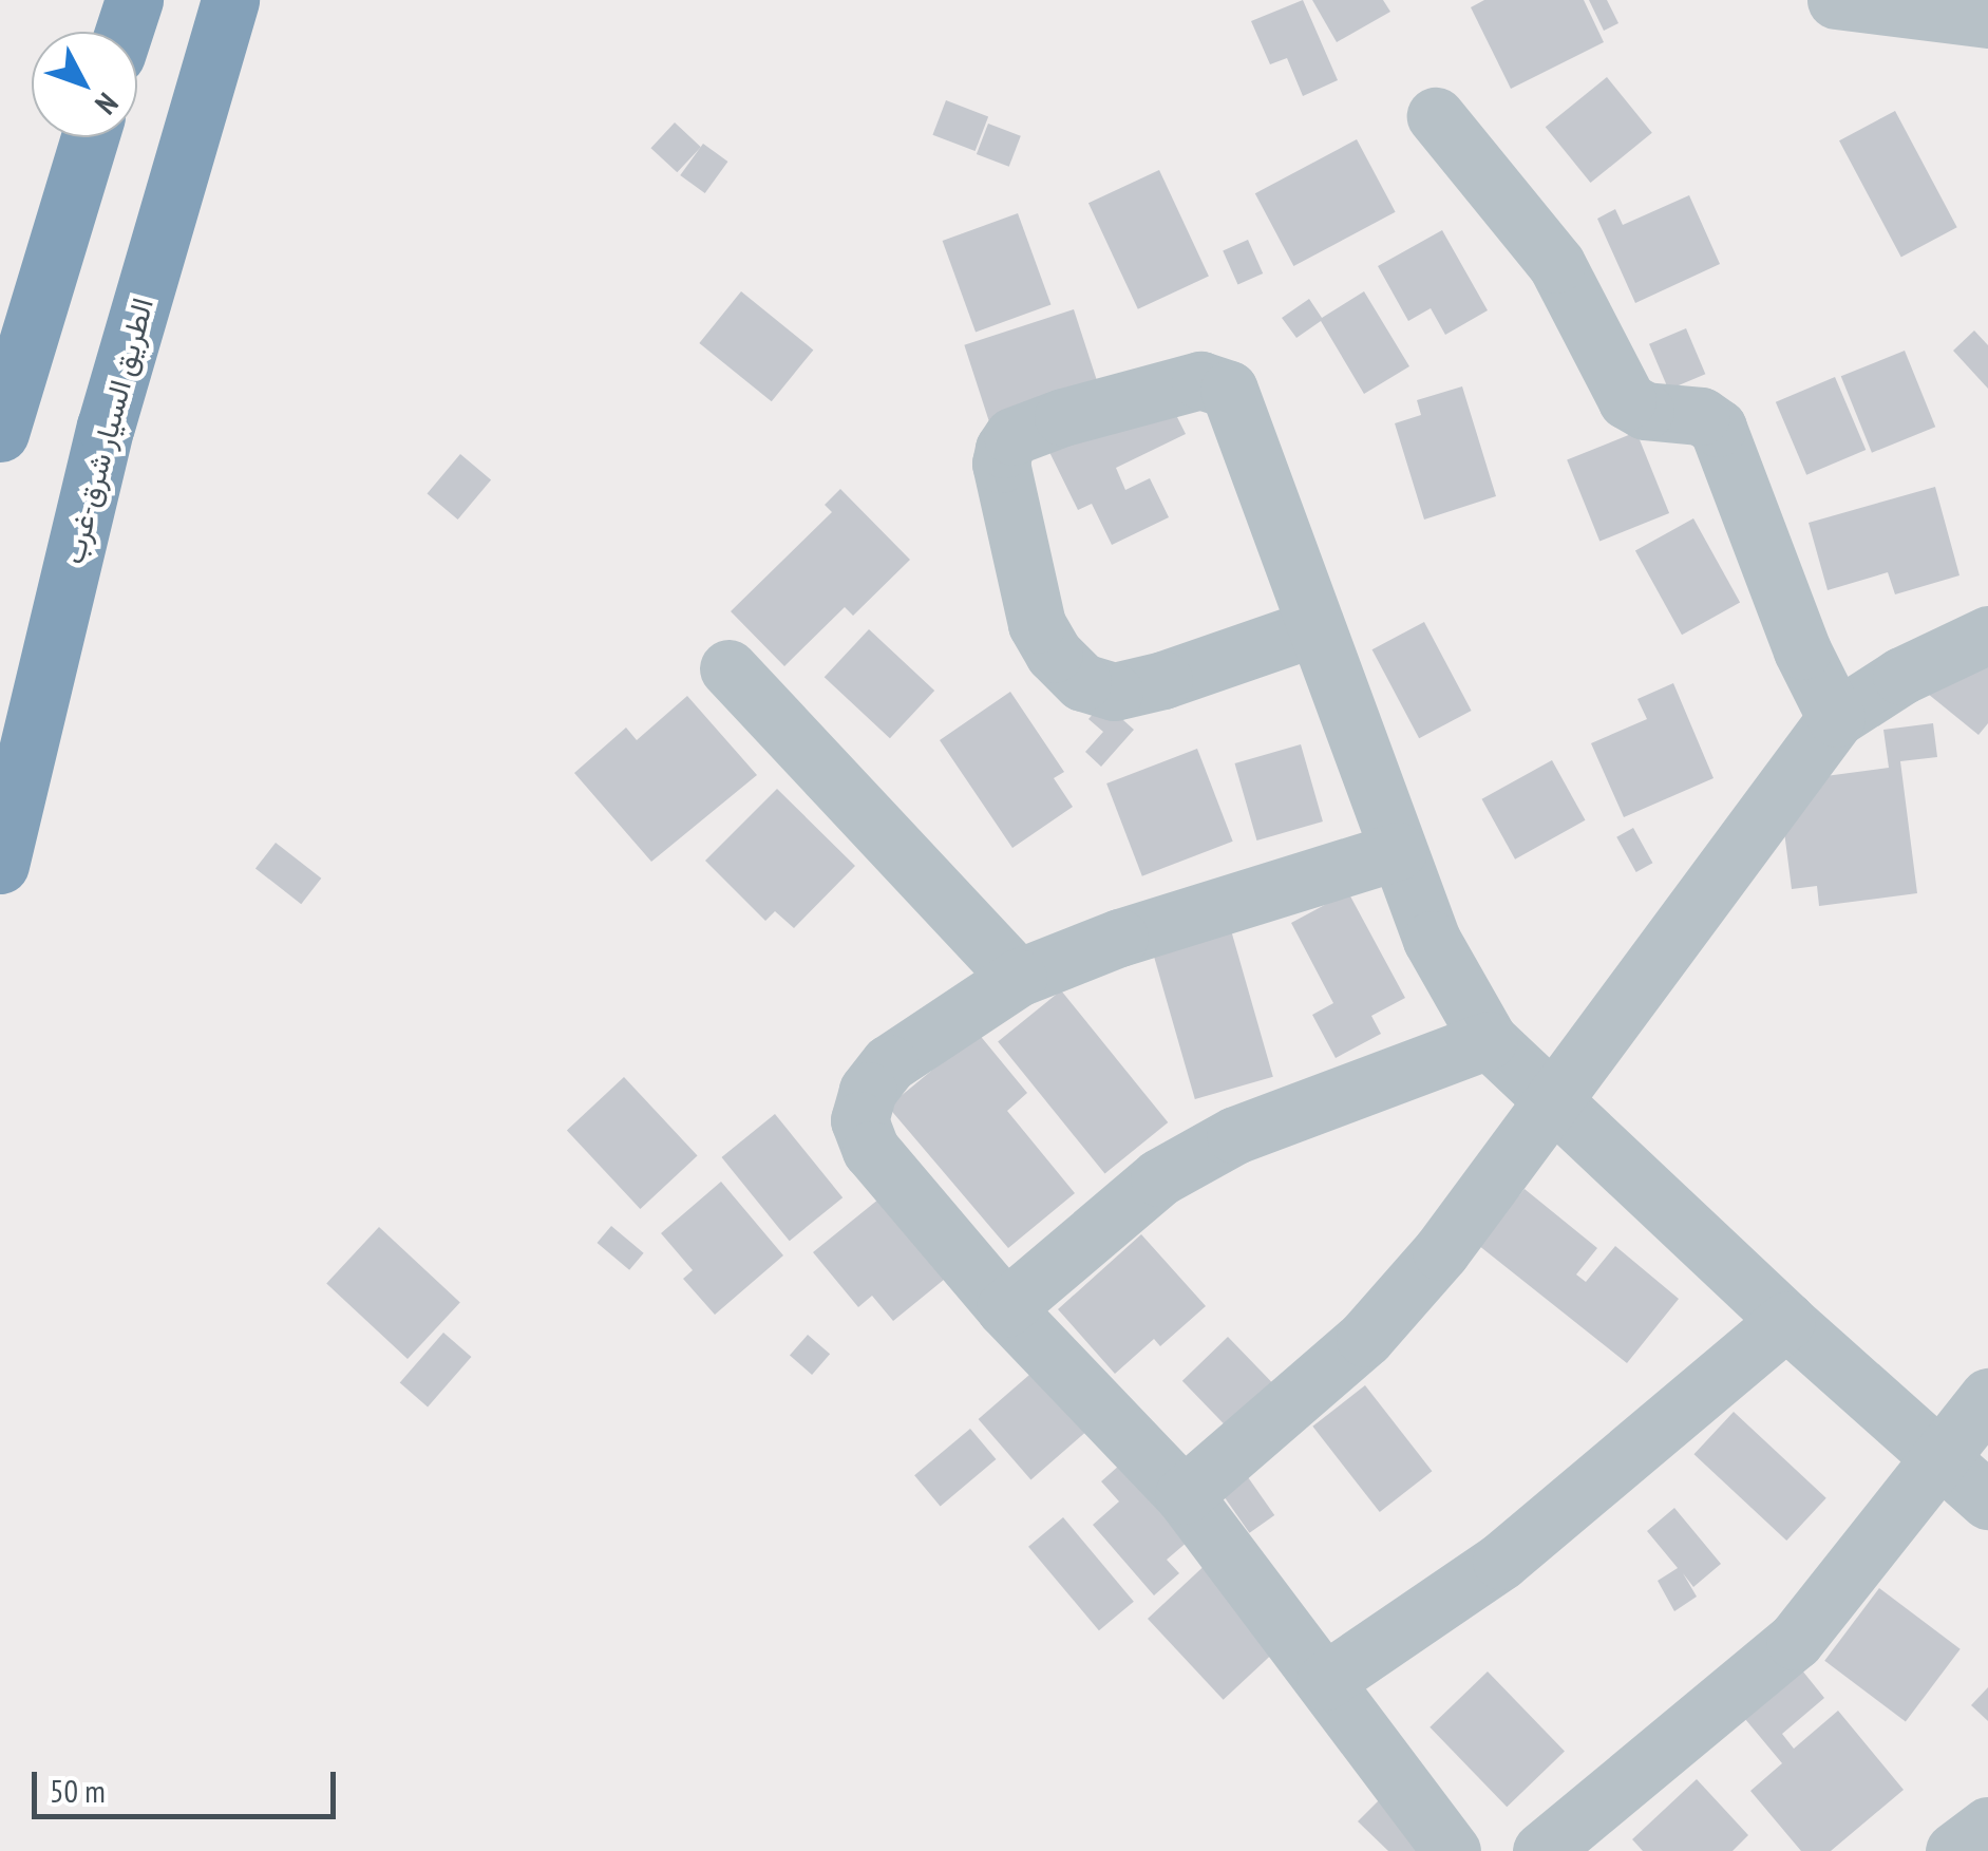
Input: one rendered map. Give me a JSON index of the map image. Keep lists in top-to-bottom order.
{
  "streets": {
    "highway": ["الطريق السيار شرق-غرب"]
  },
  "scale_bar": "50 m",
  "north": "bottom right"
}
